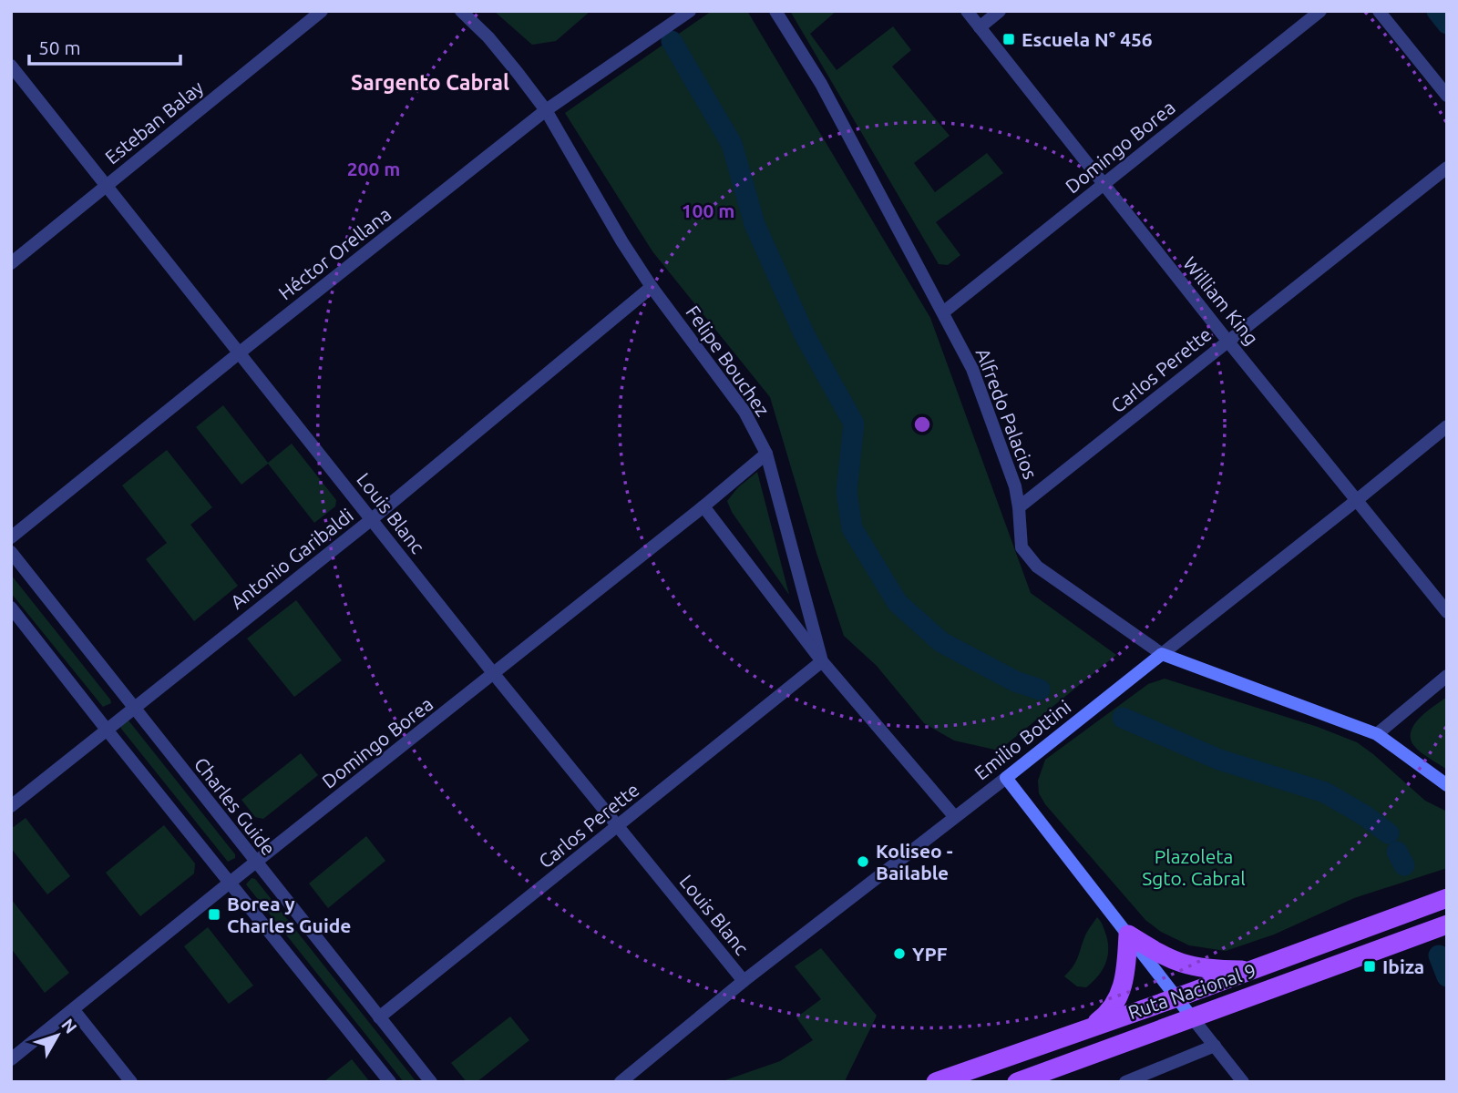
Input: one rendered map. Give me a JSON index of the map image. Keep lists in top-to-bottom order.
{
  "streets": {
    "main road": ["Ruta Nacional 9"],
    "street": [
      "Esteban Balay",
      "Domingo Borea",
      "Héctor Orellana",
      "William King",
      "Felipe Bouchez",
      "Carlos Perette",
      "Alfredo Palacios",
      "Louis Blanc",
      "Antonio Garibaldi",
      "Emilio Bottini",
      "Charles Guide"
    ]
  },
  "crossings": [
    ["Esteban Balay", "Louis Blanc"],
    ["Domingo Borea", "William King"],
    ["Domingo Borea", "Felipe Bouchez"],
    ["Domingo Borea", "Alfredo Palacios"],
    ["Domingo Borea", "Louis Blanc"],
    ["Domingo Borea", "Charles Guide"],
    ["Héctor Orellana", "Felipe Bouchez"],
    ["Héctor Orellana", "Louis Blanc"],
    ["William King", "Carlos Perette"],
    ["William King", "Emilio Bottini"],
    ["Felipe Bouchez", "Carlos Perette"],
    ["Felipe Bouchez", "Antonio Garibaldi"],
    ["Felipe Bouchez", "Emilio Bottini"],
    ["Carlos Perette", "Alfredo Palacios"],
    ["Carlos Perette", "Louis Blanc"],
    ["Carlos Perette", "Charles Guide"],
    ["Alfredo Palacios", "Emilio Bottini"],
    ["Louis Blanc", "Antonio Garibaldi"],
    ["Louis Blanc", "Emilio Bottini"],
    ["Antonio Garibaldi", "Charles Guide"]
  ],
  "districts": ["Sargento Cabral"],
  "parks": ["Plazoleta Sgto. Cabral"],
  "places": {
    "transit": ["Escuela N° 456", "Borea y Charles Guide", "Ibiza"],
    "other": ["Koliseo - Bailable", "YPF"]
  },
  "scale_bar": "50 m",
  "north": "top right",
  "rings": ["200 m", "100 m"]
}
